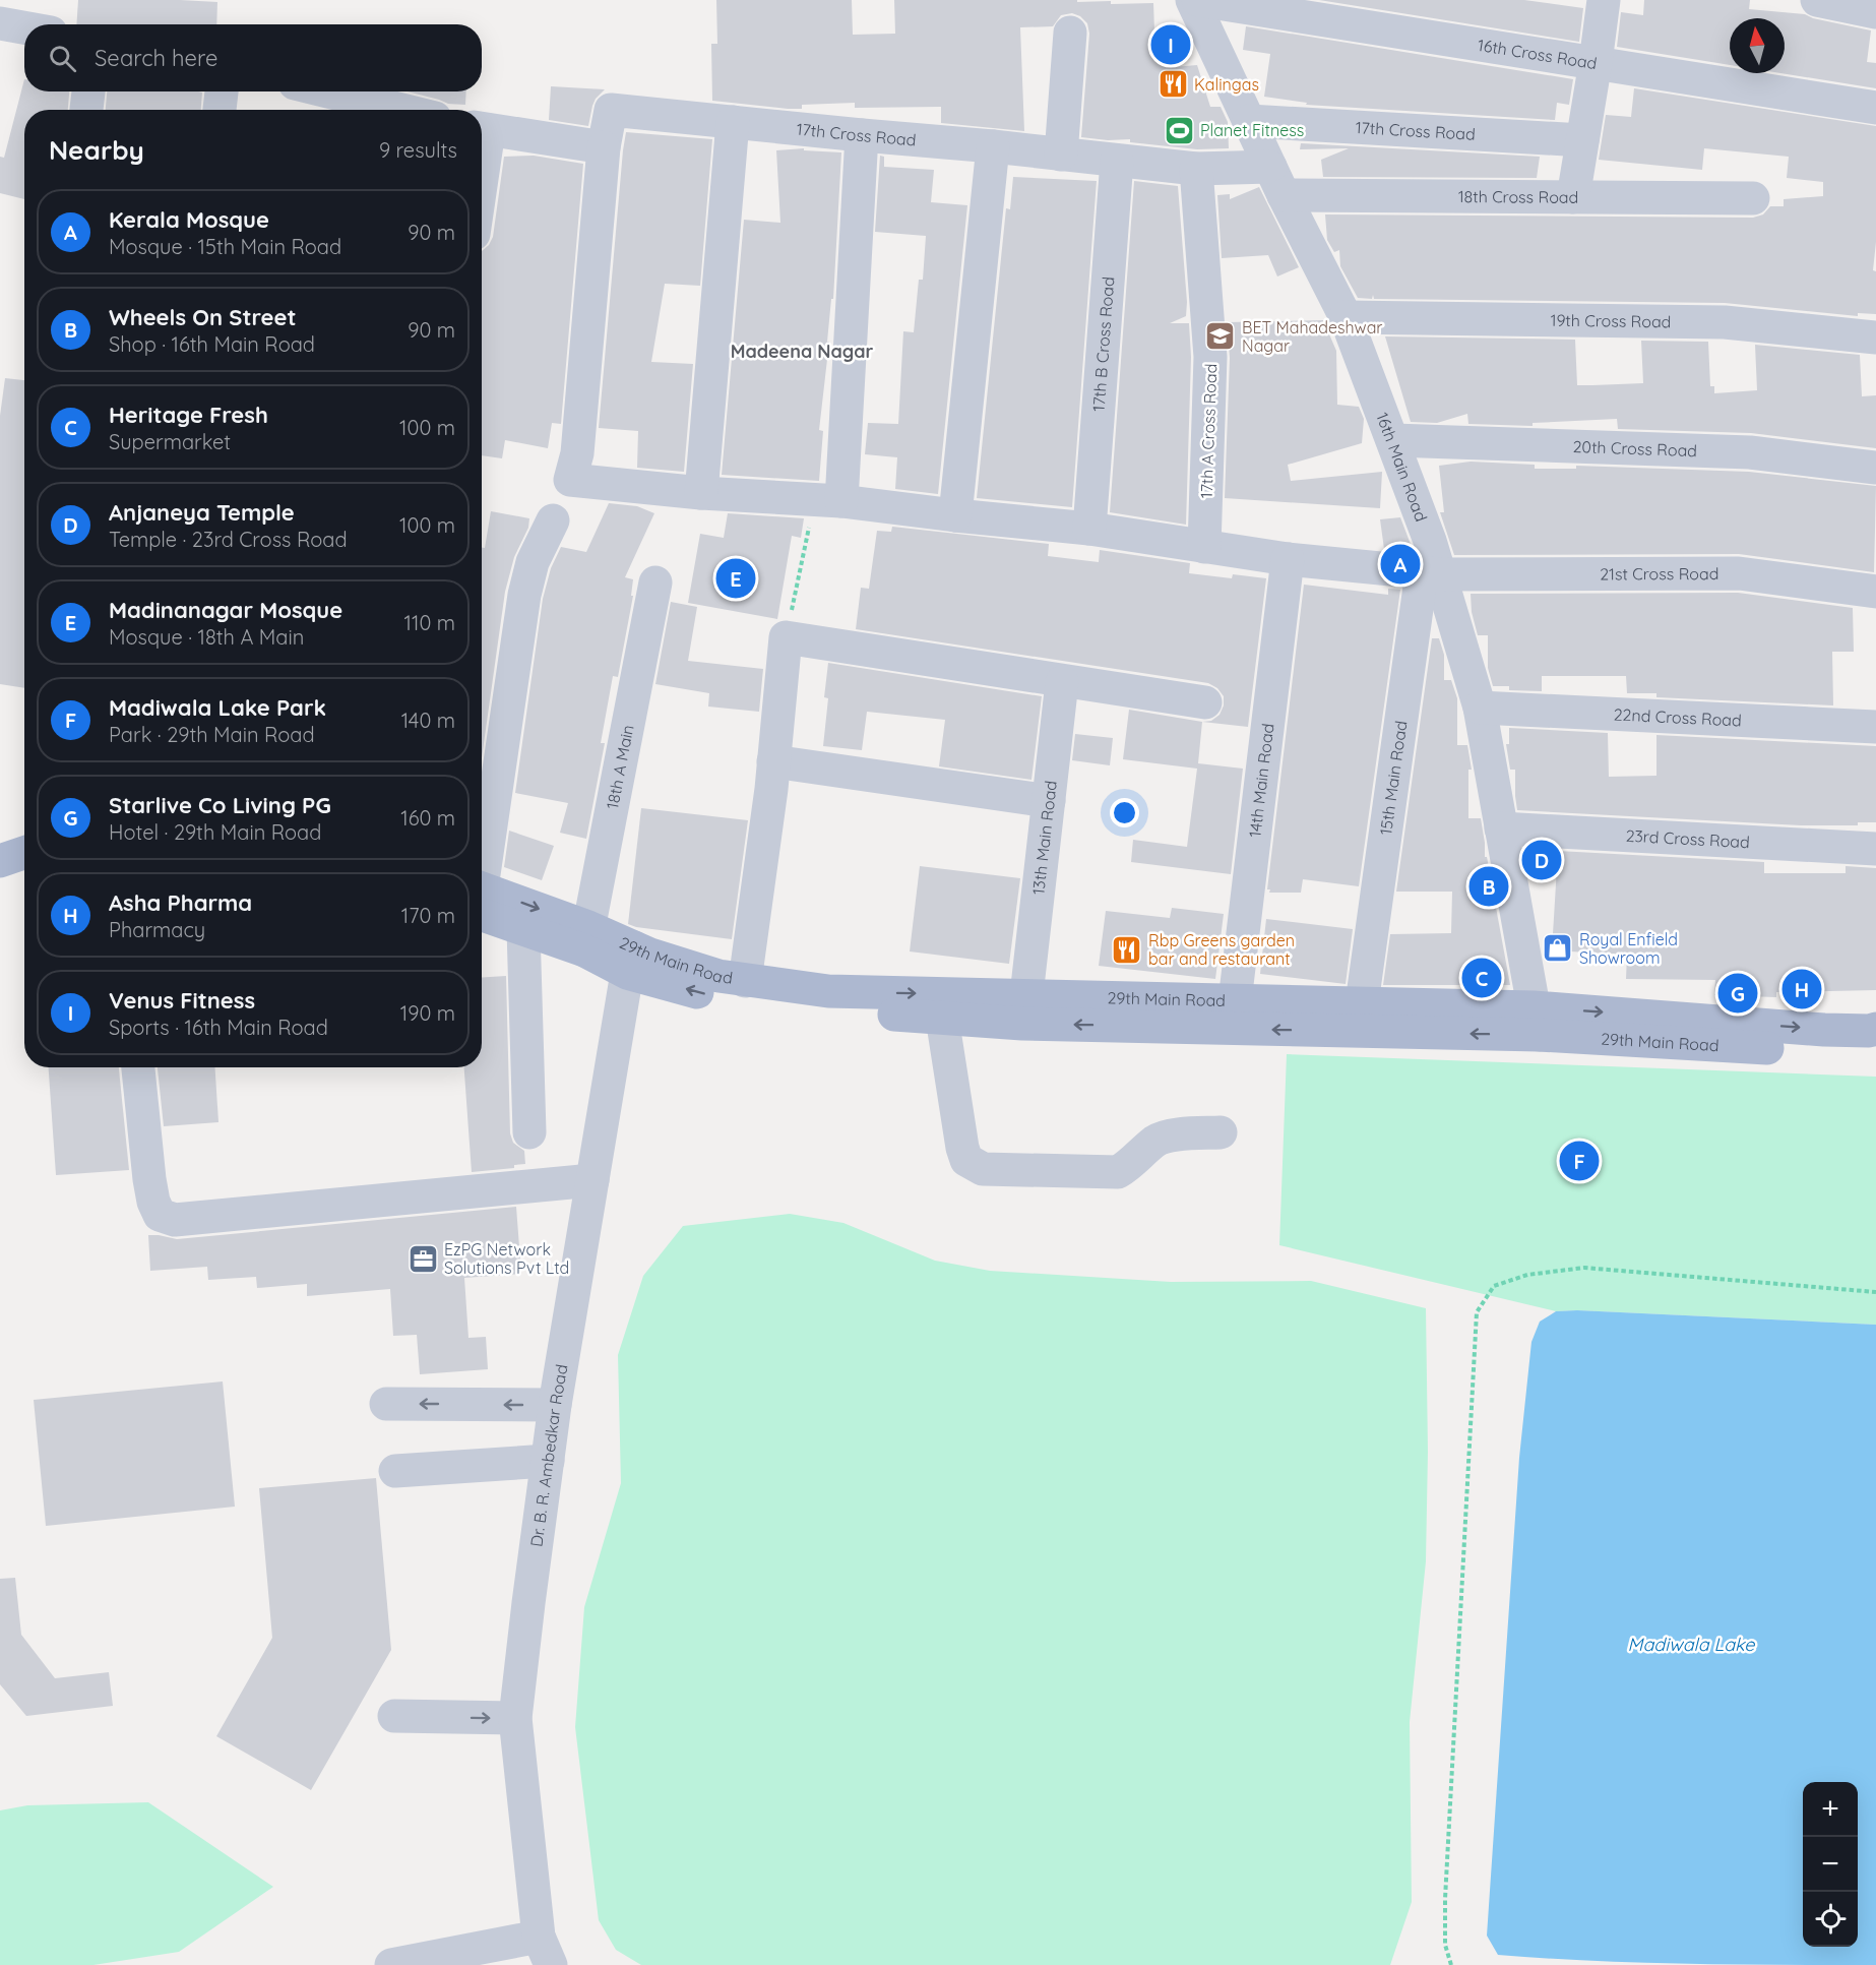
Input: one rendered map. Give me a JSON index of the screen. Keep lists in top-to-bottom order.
{
  "streets": {
    "main road": ["29th Main Road"],
    "street": [
      "16th Cross Road",
      "17th Cross Road",
      "18th Cross Road",
      "19th Cross Road",
      "17th B Cross Road",
      "17th A Cross Road",
      "20th Cross Road",
      "16th Main Road",
      "21st Cross Road",
      "22nd Cross Road",
      "18th A Main",
      "15th Main Road",
      "14th Main Road",
      "13th Main Road",
      "23rd Cross Road",
      "Dr. B. R. Ambedkar Road"
    ]
  },
  "crossings": [
    ["17th Cross Road", "18th Cross Road"],
    ["17th Cross Road", "17th B Cross Road"],
    ["17th Cross Road", "17th A Cross Road"],
    ["17th Cross Road", "16th Main Road"],
    ["17th Cross Road", "21st Cross Road"],
    ["18th Cross Road", "16th Main Road"],
    ["19th Cross Road", "16th Main Road"],
    ["17th B Cross Road", "21st Cross Road"],
    ["17th A Cross Road", "21st Cross Road"],
    ["20th Cross Road", "16th Main Road"],
    ["16th Main Road", "21st Cross Road"],
    ["16th Main Road", "22nd Cross Road"],
    ["16th Main Road", "15th Main Road"],
    ["16th Main Road", "23rd Cross Road"],
    ["16th Main Road", "29th Main Road"],
    ["21st Cross Road", "15th Main Road"],
    ["21st Cross Road", "14th Main Road"],
    ["18th A Main", "29th Main Road"],
    ["15th Main Road", "29th Main Road"],
    ["14th Main Road", "29th Main Road"],
    ["13th Main Road", "29th Main Road"],
    ["29th Main Road", "Dr. B. R. Ambedkar Road"]
  ],
  "districts": ["Madeena Nagar"],
  "water": ["Madiwala Lake"],
  "places": {
    "restaurant": ["Kalingas", "Rbp Greens garden bar and restaurant"],
    "sports": ["Planet Fitness"],
    "school or university": ["BET Mahadeshwar Nagar"],
    "shop": ["Royal Enfield Showroom"],
    "office": ["EzPG Network Solutions Pvt Ltd"]
  },
  "north": "top",
  "page": {
    "pins": [
      "I",
      "A",
      "E",
      "D",
      "B",
      "C",
      "H",
      "G",
      "F"
    ],
    "search": "Search here",
    "heading": ["Nearby", "9 results"],
    "list": [
      {
        "mark": "A",
        "name": "Kerala Mosque",
        "note": "Mosque · 15th Main Road",
        "value": "90 m"
      },
      {
        "mark": "B",
        "name": "Wheels On Street",
        "note": "Shop · 16th Main Road",
        "value": "90 m"
      },
      {
        "mark": "C",
        "name": "Heritage Fresh",
        "note": "Supermarket",
        "value": "100 m"
      },
      {
        "mark": "D",
        "name": "Anjaneya Temple",
        "note": "Temple · 23rd Cross Road",
        "value": "100 m"
      },
      {
        "mark": "E",
        "name": "Madinanagar Mosque",
        "note": "Mosque · 18th A Main",
        "value": "110 m"
      },
      {
        "mark": "F",
        "name": "Madiwala Lake Park",
        "note": "Park · 29th Main Road",
        "value": "140 m"
      },
      {
        "mark": "G",
        "name": "Starlive Co Living PG",
        "note": "Hotel · 29th Main Road",
        "value": "160 m"
      },
      {
        "mark": "H",
        "name": "Asha Pharma",
        "note": "Pharmacy",
        "value": "170 m"
      },
      {
        "mark": "I",
        "name": "Venus Fitness",
        "note": "Sports · 16th Main Road",
        "value": "190 m"
      }
    ],
    "map_buttons": ["+", "−"]
  }
}
